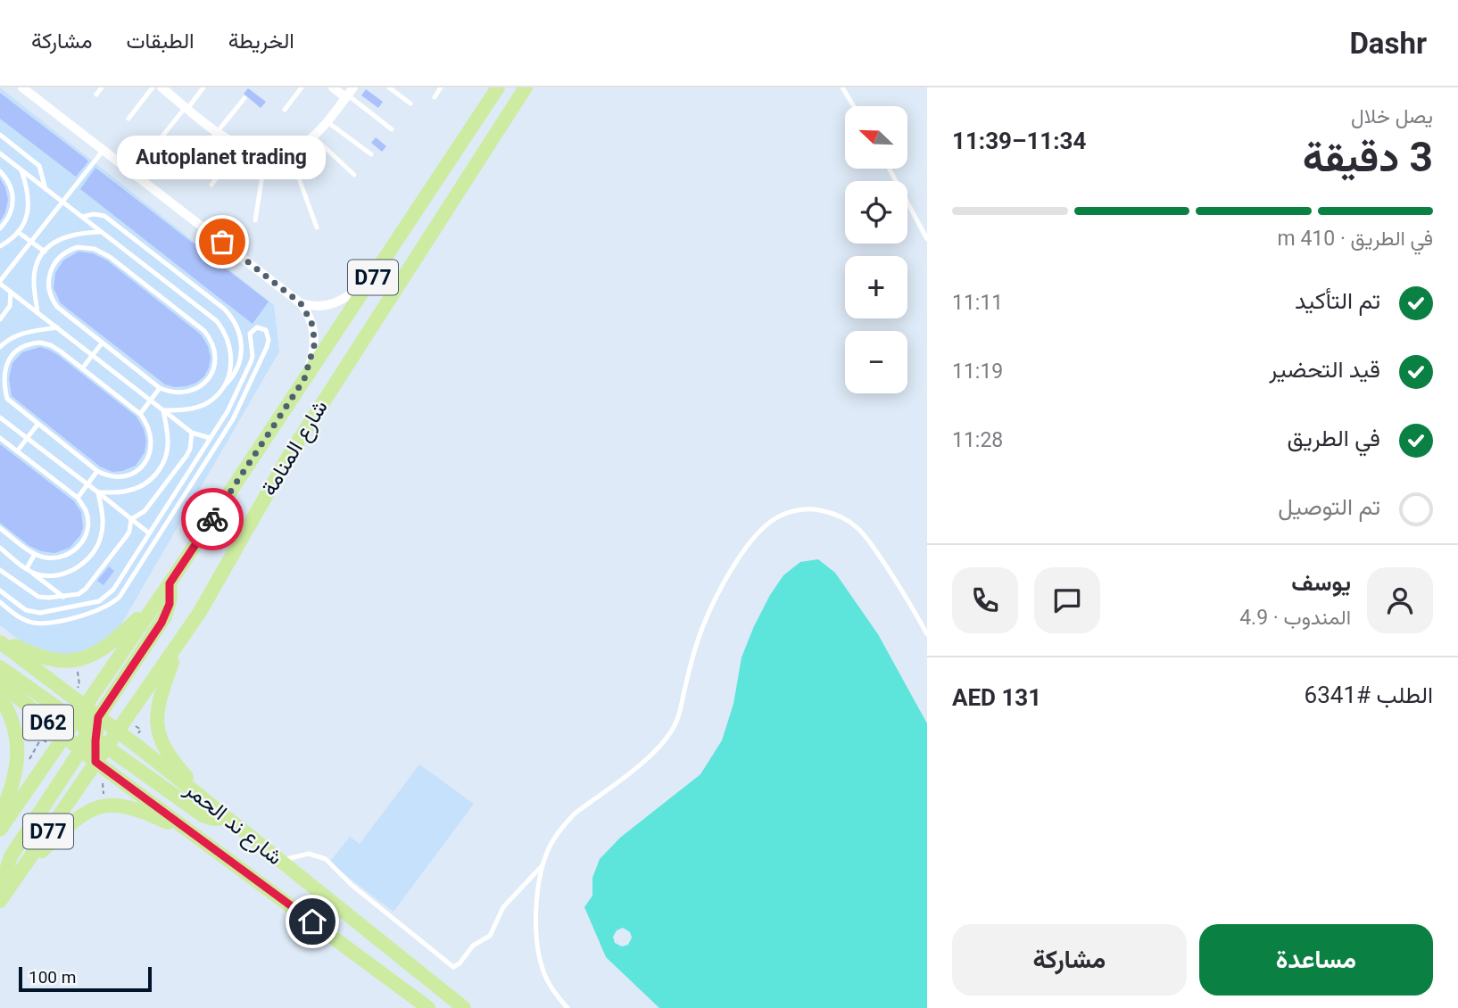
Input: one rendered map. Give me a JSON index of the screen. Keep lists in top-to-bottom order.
{
  "streets": {
    "main road": [
      "D77",
      "شارع المنامة",
      "D62",
      "شارع ند الحمر"
    ]
  },
  "crossings": [
    ["D77", "شارع ند الحمر"],
    ["شارع المنامة", "D62"],
    ["شارع المنامة", "شارع ند الحمر"]
  ],
  "places": ["Autoplanet trading"],
  "scale_bar": "100 m",
  "north": "top left",
  "page": {
    "header": "Dashr",
    "nav": ["الخريطة", "الطبقات", "مشاركة"],
    "heading": ["3 دقيقة", "يصل خلال", "11:34–11:39"],
    "panel": [
      "يوسف",
      "المندوب · 4.9",
      "الطلب #6341",
      "AED 131"
    ],
    "map_buttons": ["+", "−"],
    "bubble": "Autoplanet trading",
    "bar": "في الطريق · 410 m",
    "list": [
      ["تم التأكيد", "11:11"],
      ["قيد التحضير", "11:19"],
      ["في الطريق", "11:28"],
      "تم التوصيل"
    ],
    "buttons": ["مساعدة", "مشاركة"],
    "scale": "100 m"
  }
}
